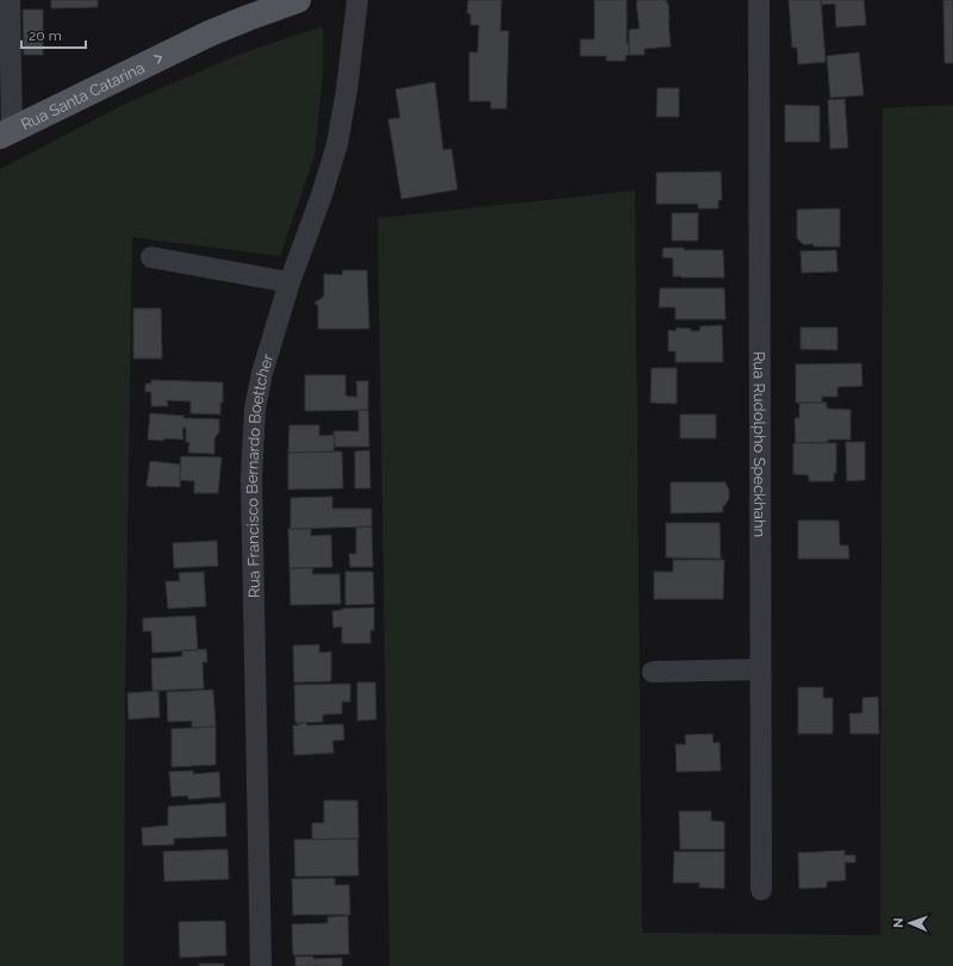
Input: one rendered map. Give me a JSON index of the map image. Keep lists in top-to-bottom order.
{
  "streets": {
    "main road": ["Rua Santa Catarina"],
    "street": ["Rua Rudolpho Speckhahn", "Rua Francisco Bernardo Boettcher"]
  },
  "one_way": ["Rua Santa Catarina"],
  "scale_bar": "20 m",
  "north": "left"
}
